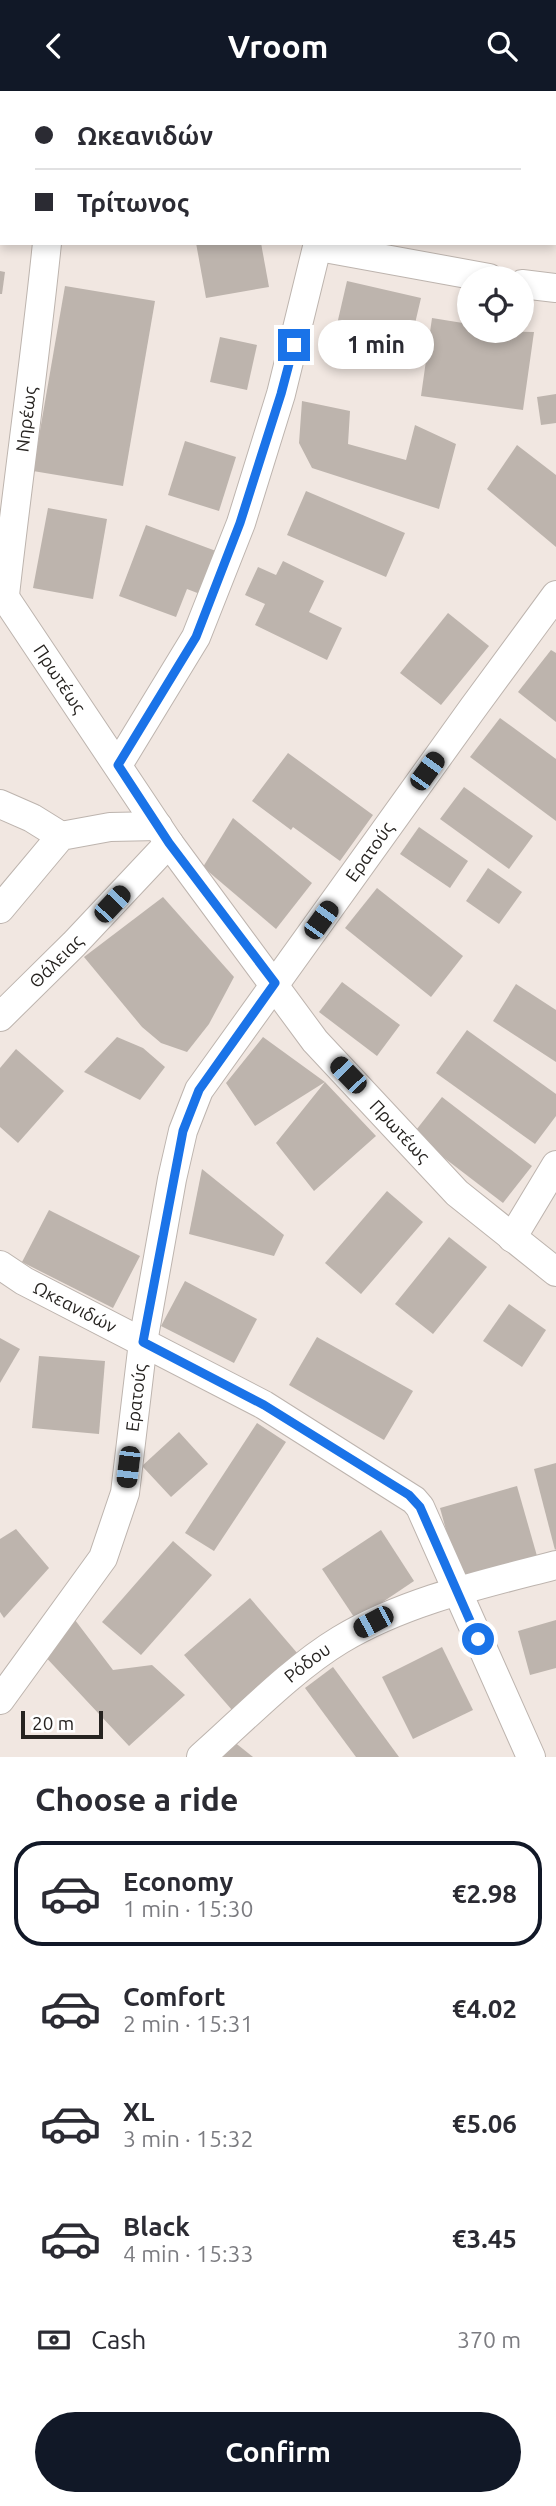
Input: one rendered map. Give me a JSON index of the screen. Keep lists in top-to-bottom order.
{
  "streets": {
    "street": [
      "Νηρέως",
      "Πρωτέως",
      "Ερατούς",
      "Θάλειας",
      "Ωκεανιδών",
      "Ρόδου"
    ]
  },
  "crossings": [
    ["Νηρέως", "Πρωτέως"],
    ["Πρωτέως", "Ερατούς"],
    ["Πρωτέως", "Θάλειας"],
    ["Ερατούς", "Ωκεανιδών"],
    ["Ωκεανιδών", "Ρόδου"]
  ],
  "scale_bar": "20 m",
  "page": {
    "header": "Vroom",
    "banner": ["Ωκεανιδών", "Τρίτωνος"],
    "bubble": "1 min",
    "scale": "20 m",
    "heading": "Choose a ride",
    "list": [
      {
        "name": "Economy",
        "note": "1 min · 15:30",
        "value": "€2.98"
      },
      {
        "name": "Comfort",
        "note": "2 min · 15:31",
        "value": "€4.02"
      },
      {
        "name": "XL",
        "note": "3 min · 15:32",
        "value": "€5.06"
      },
      {
        "name": "Black",
        "note": "4 min · 15:33",
        "value": "€3.45"
      }
    ],
    "pay": ["Cash", "370 m"],
    "buttons": "Confirm"
  }
}
